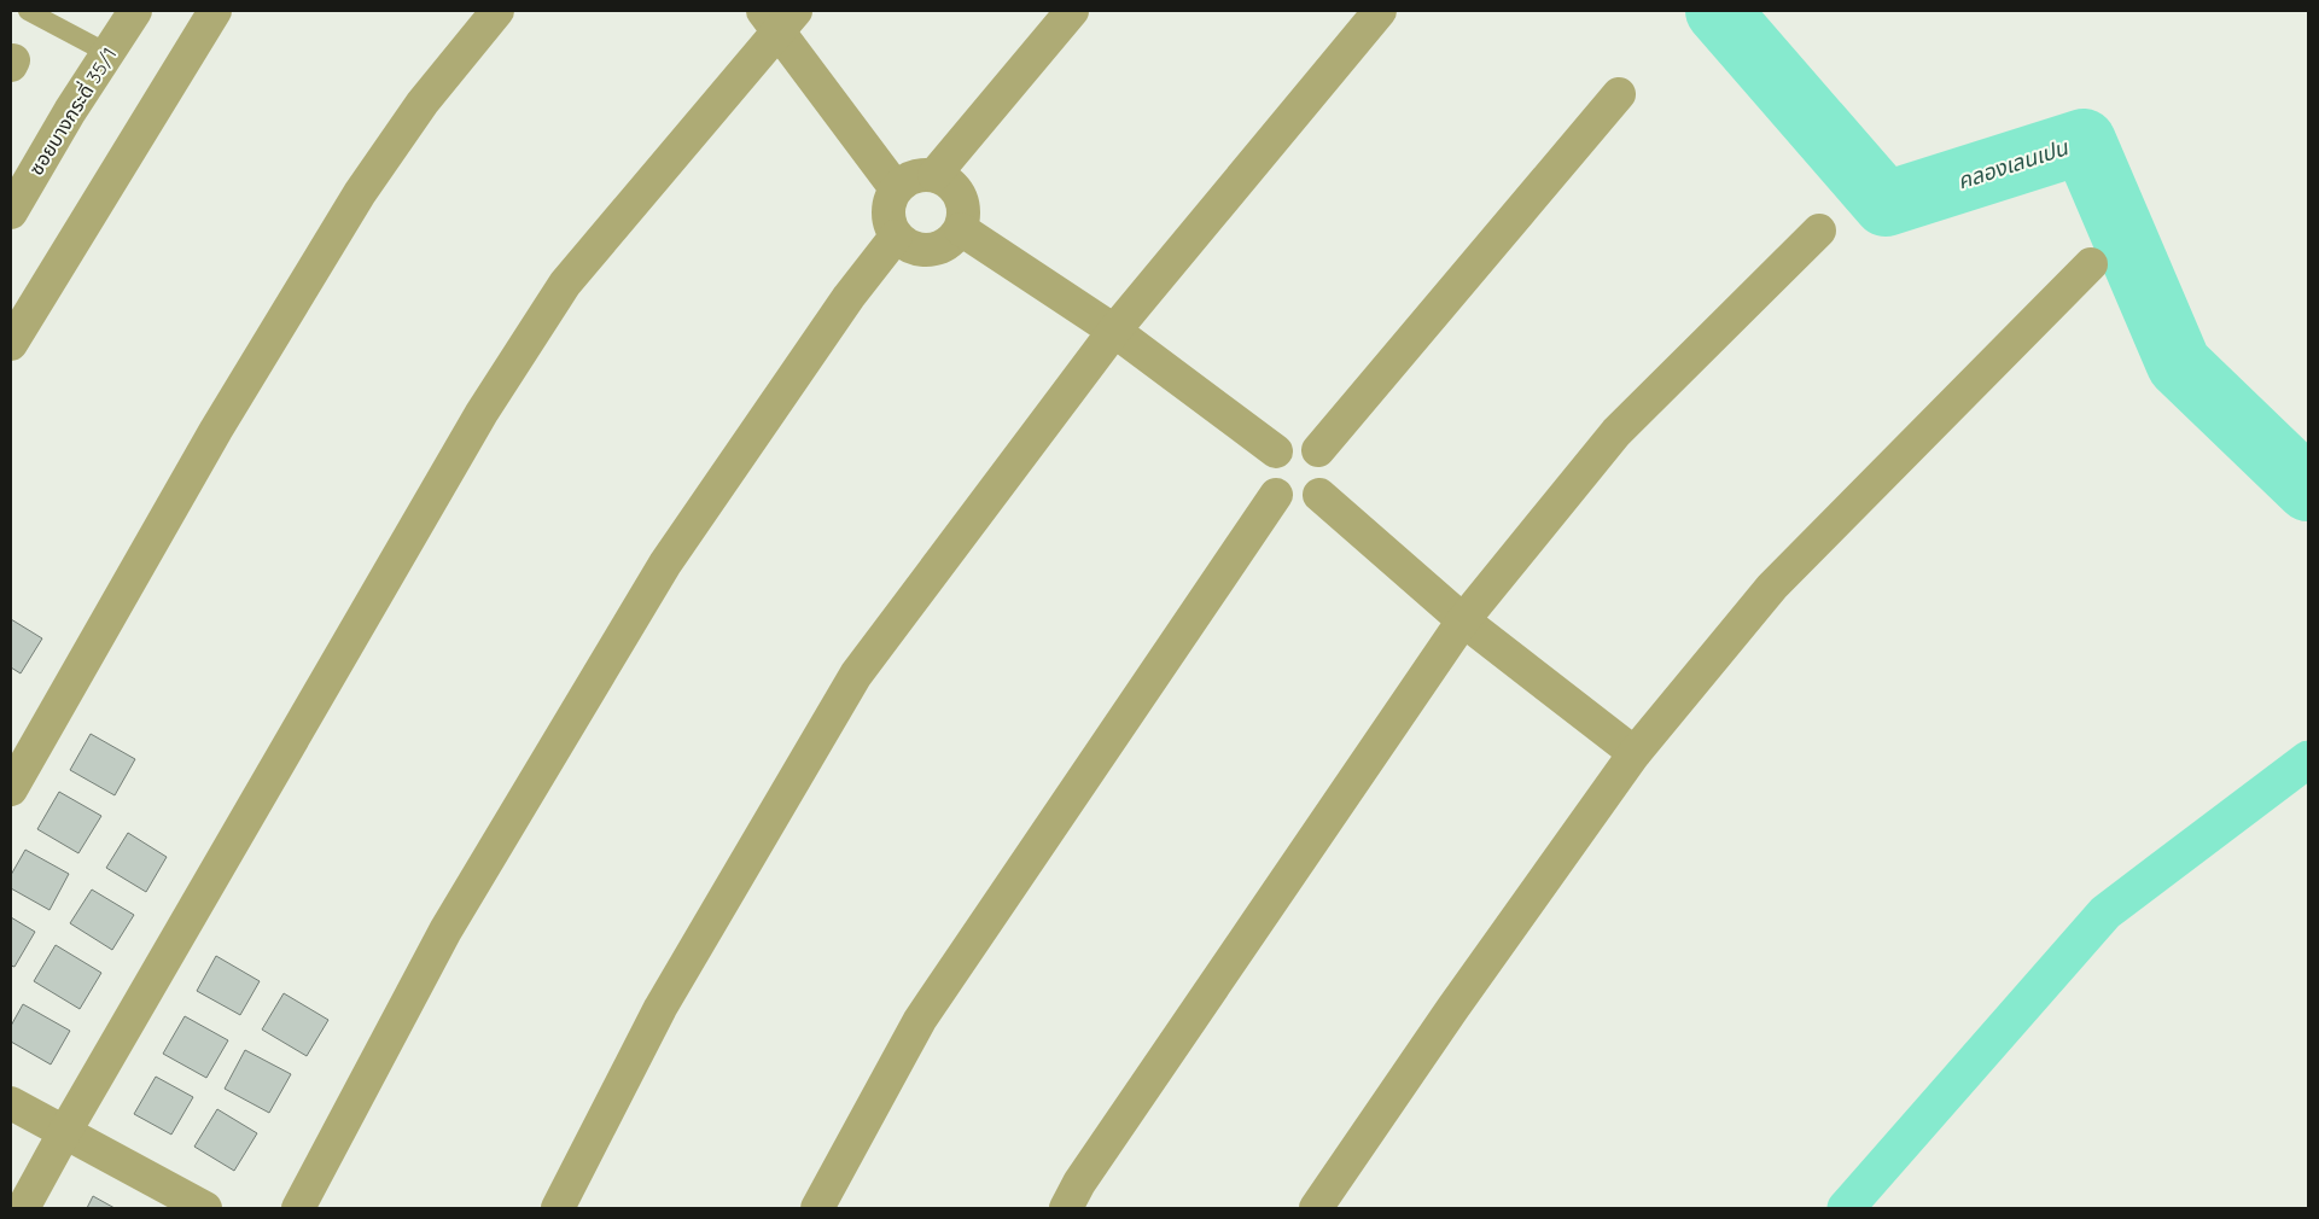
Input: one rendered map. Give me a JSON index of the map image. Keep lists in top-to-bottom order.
{
  "streets": {
    "street": ["ซอยบางกระดี่ 35/1"]
  },
  "water": ["คลองเลนเปน"]
}
